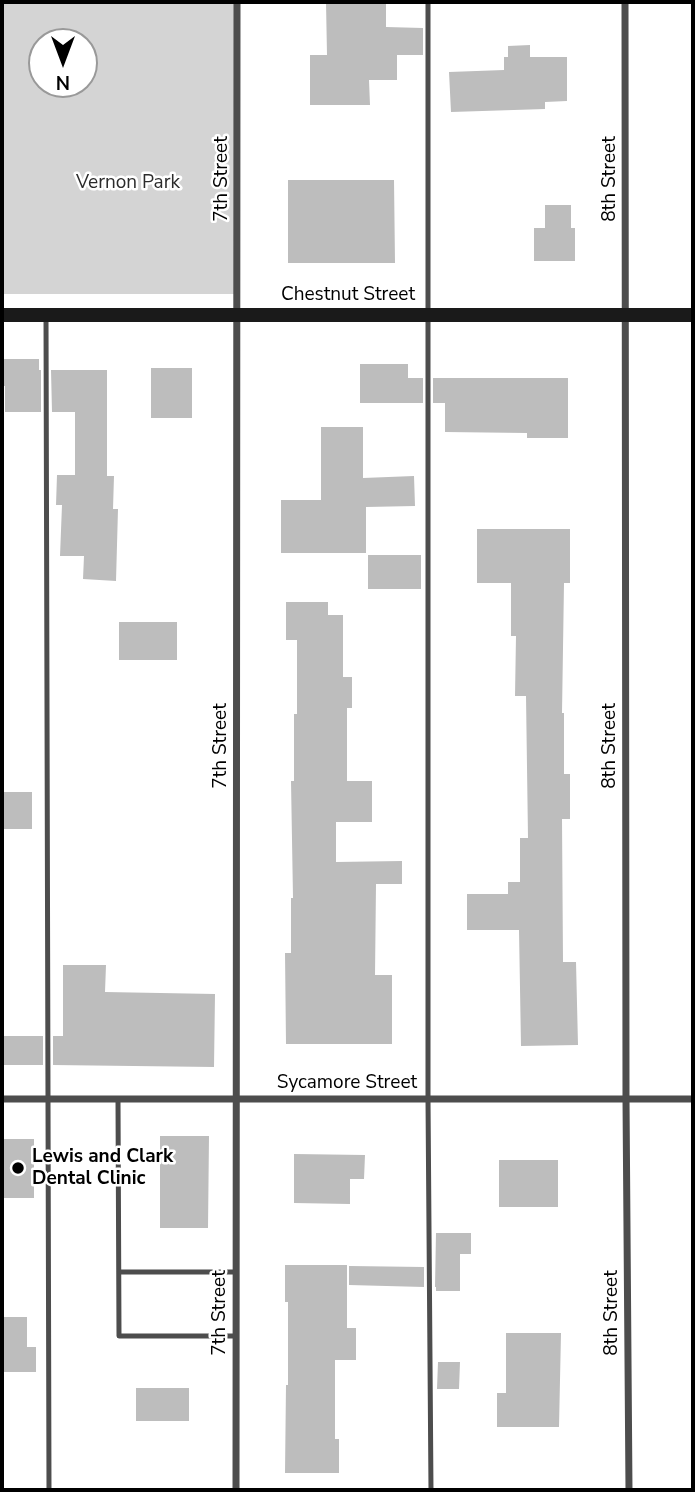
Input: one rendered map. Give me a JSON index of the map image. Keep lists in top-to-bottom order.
{
  "streets": {
    "street": [
      "7th Street",
      "8th Street",
      "Chestnut Street",
      "Sycamore Street"
    ]
  },
  "crossings": [
    ["7th Street", "Chestnut Street"],
    ["7th Street", "Sycamore Street"],
    ["8th Street", "Chestnut Street"],
    ["8th Street", "Sycamore Street"]
  ],
  "parks": ["Vernon Park"],
  "places": ["Lewis and Clark Dental Clinic"],
  "north": "bottom"
}
